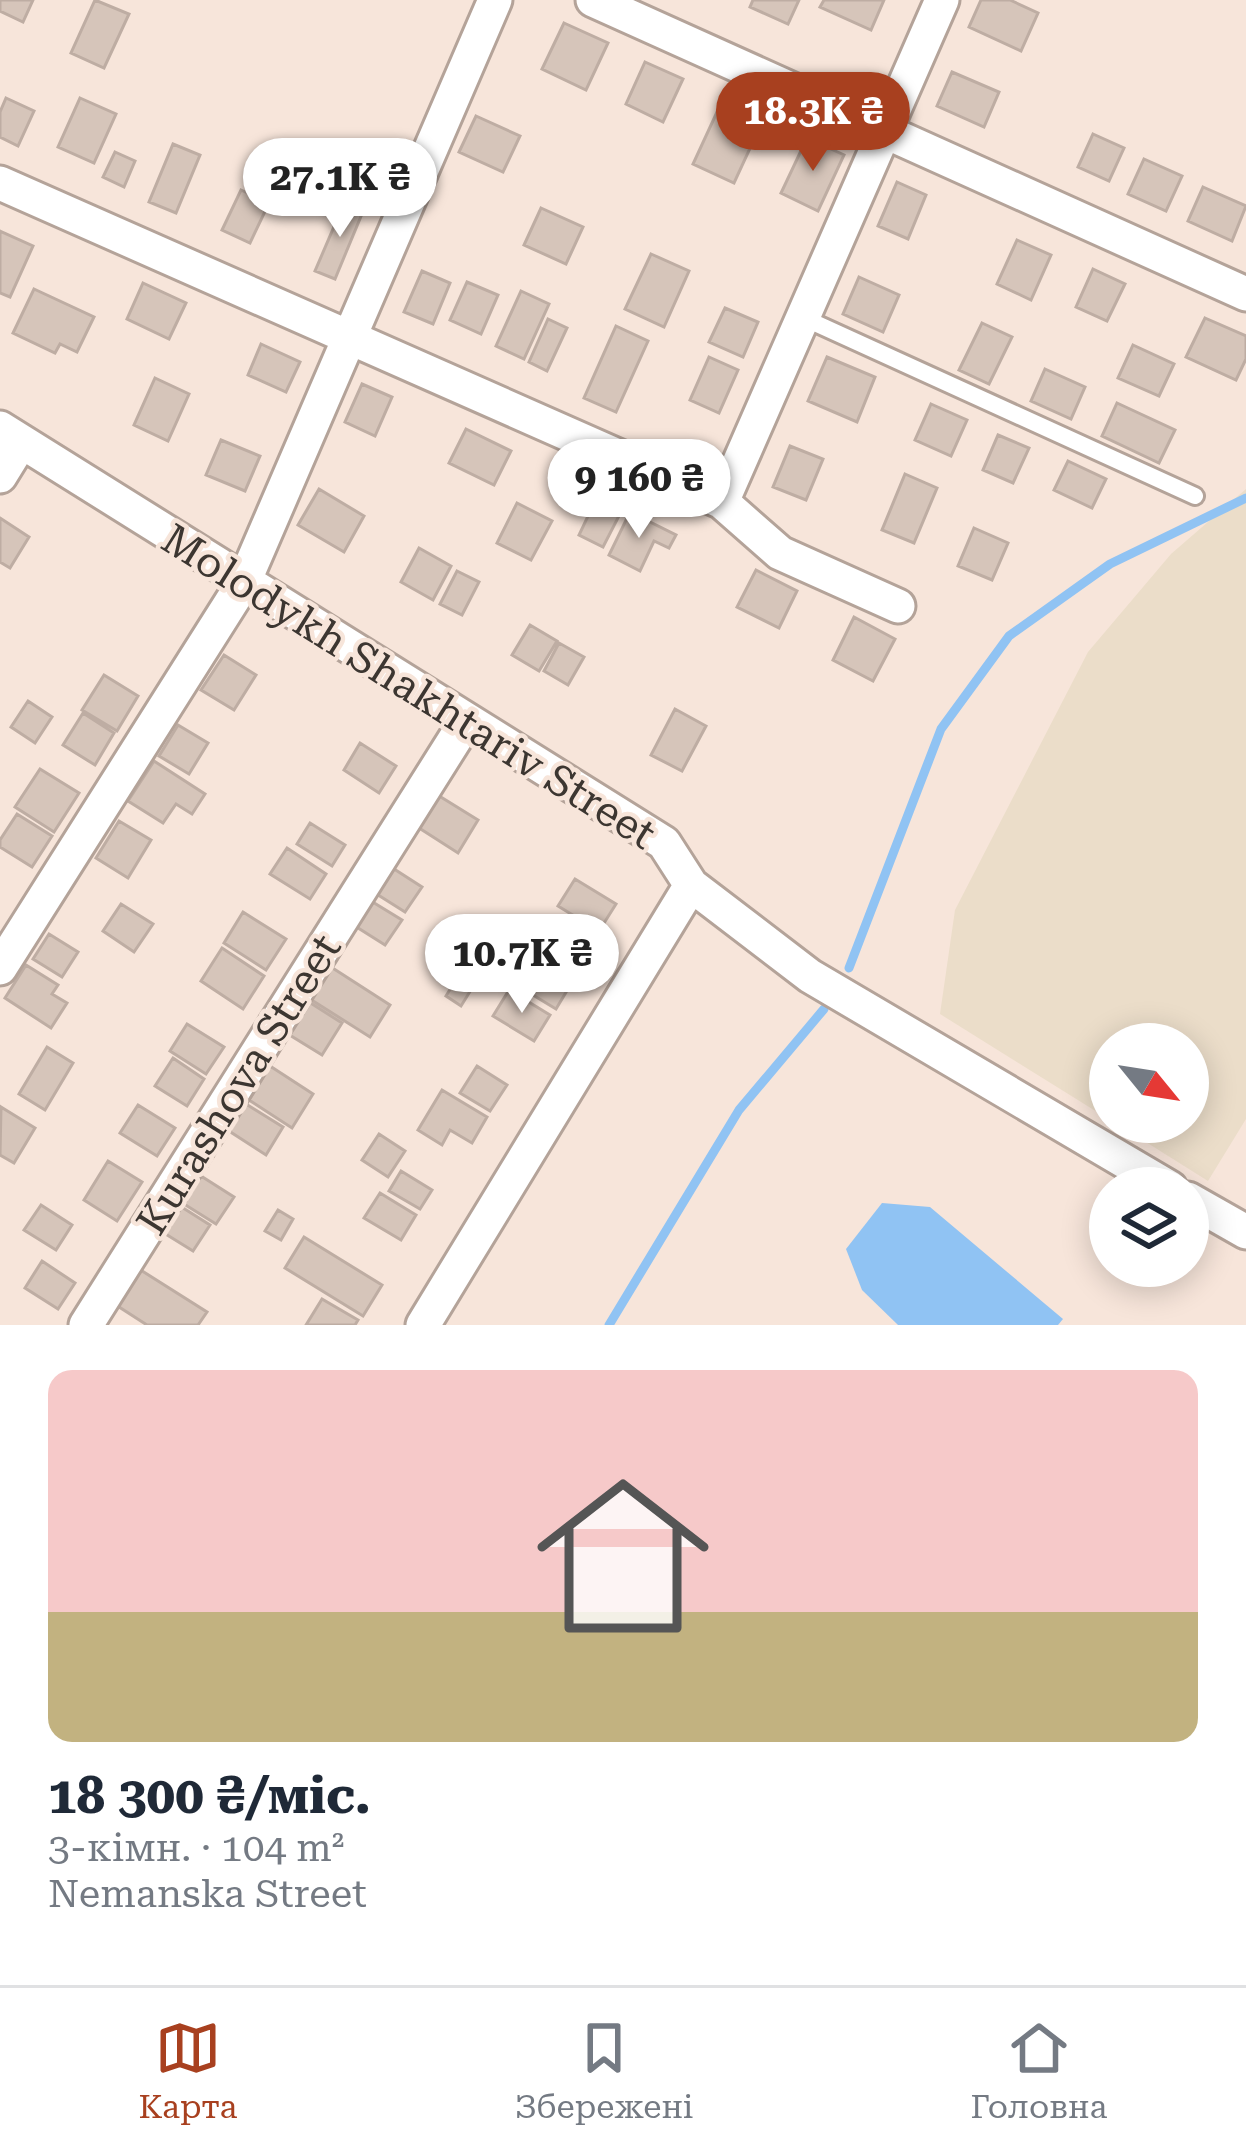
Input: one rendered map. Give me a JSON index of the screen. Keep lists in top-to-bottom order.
{
  "streets": {
    "street": ["Molodykh Shakhtariv Street", "Kurashova Street"]
  },
  "crossings": [
    ["Molodykh Shakhtariv Street", "Kurashova Street"]
  ],
  "north": "bottom right",
  "page": {
    "price": [
      "18.3K ₴",
      "27.1K ₴",
      "9 160 ₴",
      "10.7K ₴"
    ],
    "list": [
      {
        "name": "18 300 ₴/міс.",
        "note": "3-кімн. · 104 m² · Nemanska Street"
      }
    ],
    "tabs": ["Карта", "Збережені", "Головна"]
  }
}
